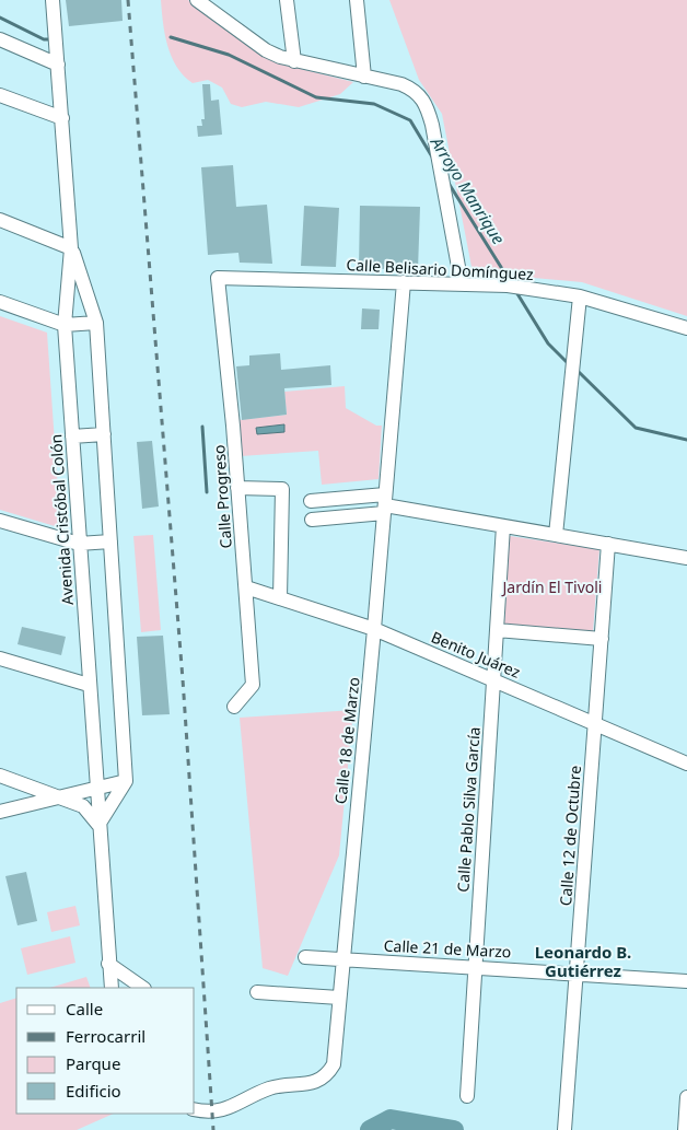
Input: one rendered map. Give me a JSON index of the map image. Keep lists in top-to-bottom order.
{
  "streets": {
    "street": [
      "Calle Belisario Domínguez",
      "Calle Progreso",
      "Avenida Cristóbal Colón",
      "Benito Juárez",
      "Calle 18 de Marzo",
      "Calle Pablo Silva García",
      "Calle 12 de Octubre",
      "Calle 21 de Marzo"
    ]
  },
  "crossings": [
    ["Calle Belisario Domínguez", "Calle Progreso"],
    ["Calle Belisario Domínguez", "Calle 18 de Marzo"],
    ["Calle Progreso", "Benito Juárez"],
    ["Benito Juárez", "Calle 18 de Marzo"],
    ["Benito Juárez", "Calle Pablo Silva García"],
    ["Benito Juárez", "Calle 12 de Octubre"],
    ["Calle 18 de Marzo", "Calle 21 de Marzo"],
    ["Calle Pablo Silva García", "Calle 21 de Marzo"],
    ["Calle 12 de Octubre", "Calle 21 de Marzo"]
  ],
  "districts": ["Leonardo B. Gutiérrez"],
  "water": ["Arroyo Manrique"],
  "parks": ["Jardín El Tivoli"],
  "legend": [
    "Calle",
    "Ferrocarril",
    "Parque",
    "Edificio"
  ]
}
